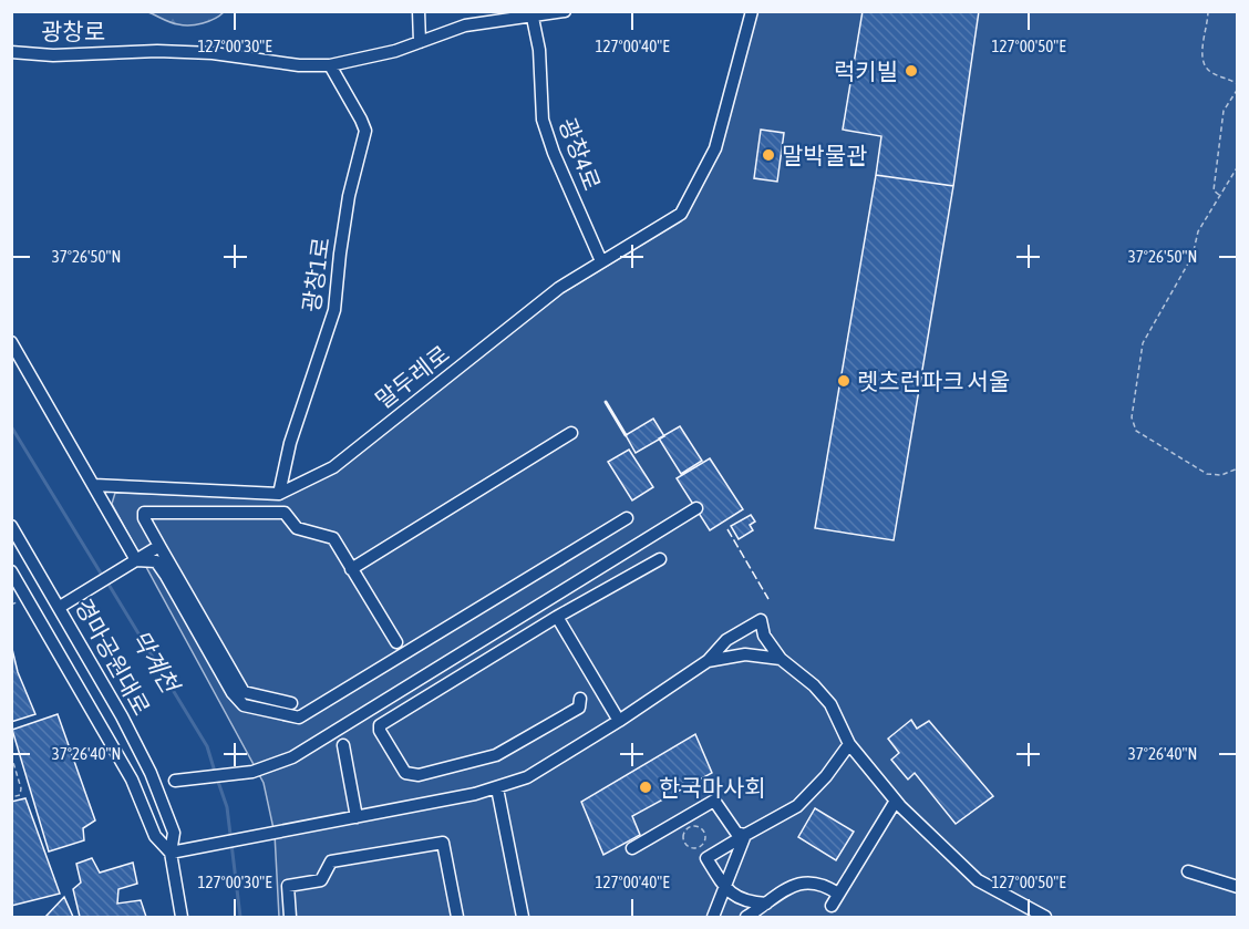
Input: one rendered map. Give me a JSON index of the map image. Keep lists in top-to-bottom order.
{
  "streets": {
    "street": [
      "광창로",
      "광창4로",
      "광창1로",
      "말두레로",
      "경마공원대로"
    ]
  },
  "crossings": [
    ["광창로", "광창4로"],
    ["광창로", "광창1로"],
    ["광창4로", "말두레로"],
    ["광창1로", "말두레로"]
  ],
  "water": ["막계천"],
  "places": [
    "럭키빌",
    "말박물관",
    "렛츠런파크 서울",
    "한국마사회"
  ],
  "coordinates": [
    "127°00'30\"E",
    "127°00'40\"E",
    "127°00'50\"E",
    "37°26'50\"N",
    "37°26'40\"N"
  ]
}
